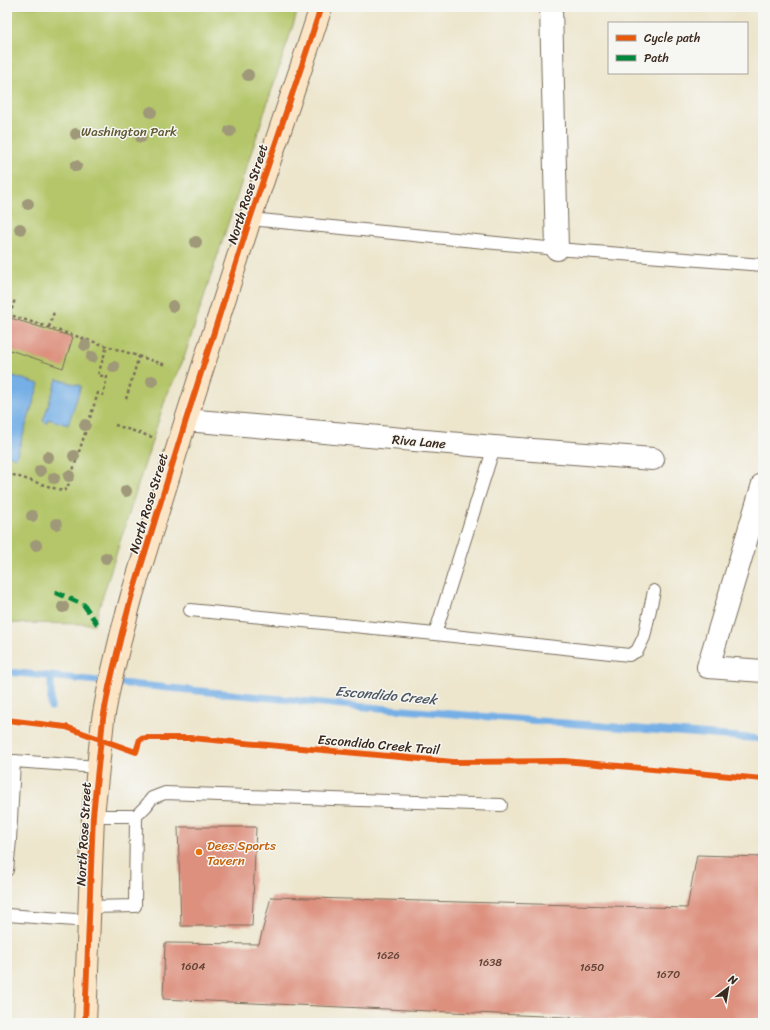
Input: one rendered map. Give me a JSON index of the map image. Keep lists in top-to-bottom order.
{
  "streets": {
    "street": ["North Rose Street", "Riva Lane"],
    "cycle path": ["Escondido Creek Trail"]
  },
  "crossings": [
    ["North Rose Street", "Riva Lane"]
  ],
  "water": ["Escondido Creek"],
  "parks": ["Washington Park"],
  "places": ["Dees Sports Tavern"],
  "house_numbers": [
    "1626",
    "1638",
    "1604",
    "1650",
    "1670"
  ],
  "legend": ["Cycle path", "Path"],
  "north": "top right"
}
